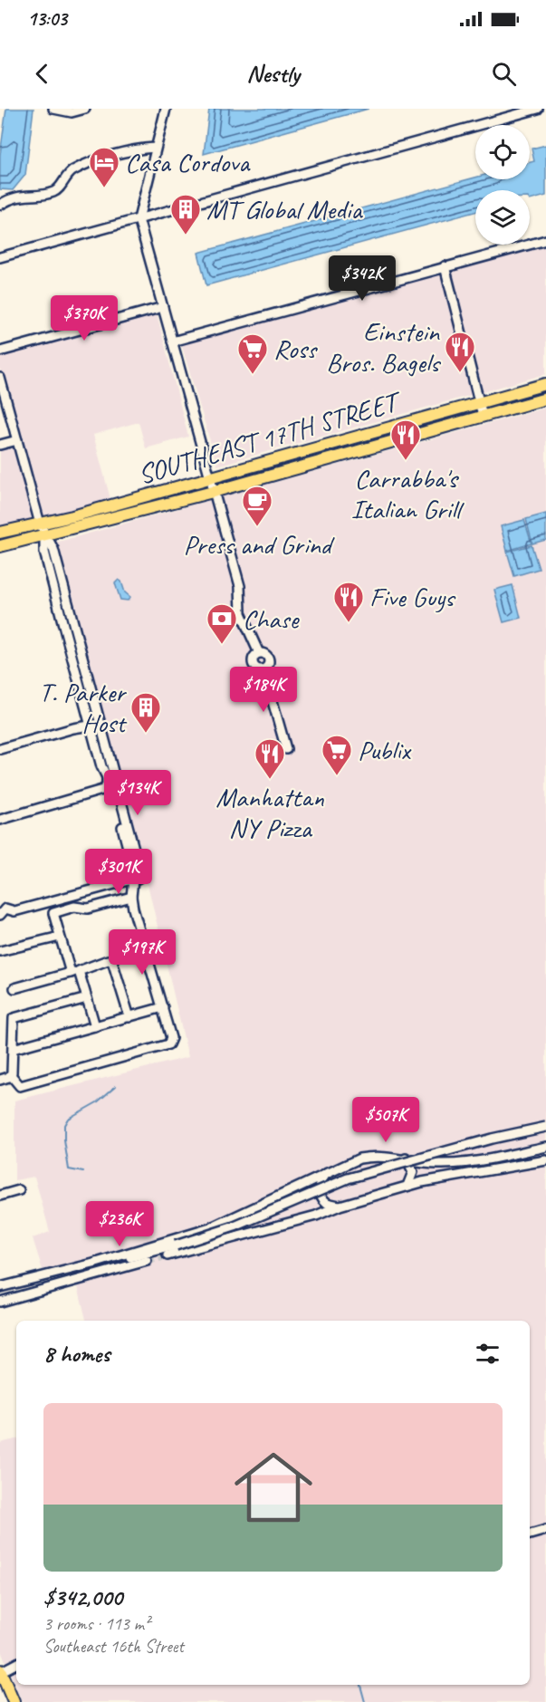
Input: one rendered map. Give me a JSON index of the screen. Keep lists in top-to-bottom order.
{
  "streets": {
    "main road": ["SOUTHEAST 17TH STREET"]
  },
  "places": {
    "hotel": ["Casa Cordova"],
    "building": ["MT Global Media", "T. Parker Host"],
    "restaurant": [
      "Einstein Bros. Bagels",
      "Carrabba's Italian Grill",
      "Five Guys",
      "Manhattan NY Pizza"
    ],
    "supermarket": ["Ross", "Publix"],
    "cafe": ["Press and Grind"],
    "bank": ["Chase"]
  },
  "page": {
    "status": "13:03",
    "header": "Nestly",
    "price": [
      "$342K",
      "$370K",
      "$184K",
      "$134K",
      "$301K",
      "$197K",
      "$507K",
      "$236K"
    ],
    "heading": "8 homes",
    "list": [
      {
        "name": "$342,000",
        "note": "3 rooms · 113 m² · Southeast 16th Street"
      }
    ]
  }
}
